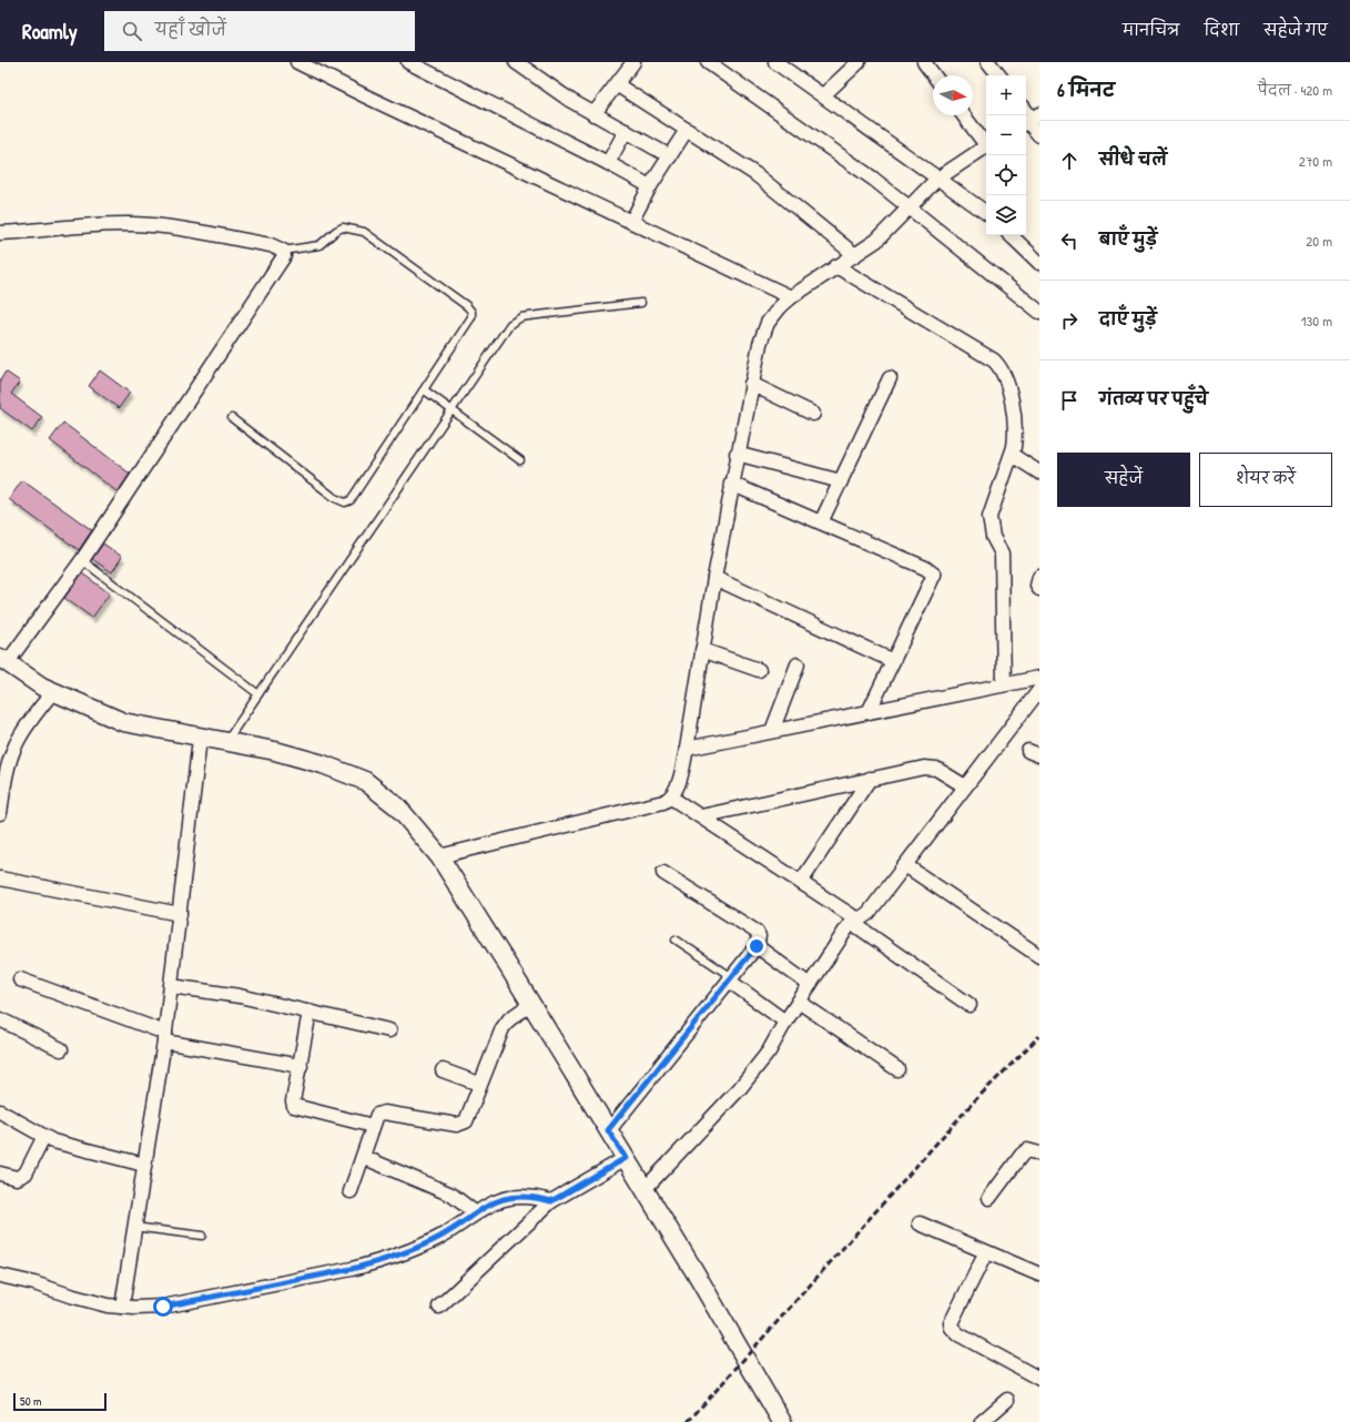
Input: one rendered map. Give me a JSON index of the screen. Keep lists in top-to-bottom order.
{
  "scale_bar": "50 m",
  "north": "right",
  "page": {
    "header": "Roamly",
    "search": "यहाँ खोजें",
    "nav": ["मानचित्र", "दिशा", "सहेजे गए"],
    "heading": ["6 मिनट", "पैदल · 420 m"],
    "map_buttons": ["+", "−"],
    "list": [
      ["सीधे चलें", "270 m"],
      ["बाएँ मुड़ें", "20 m"],
      ["दाएँ मुड़ें", "130 m"],
      "गंतव्य पर पहुँचे"
    ],
    "buttons": ["सहेजें", "शेयर करें"],
    "scale": "50 m"
  }
}
